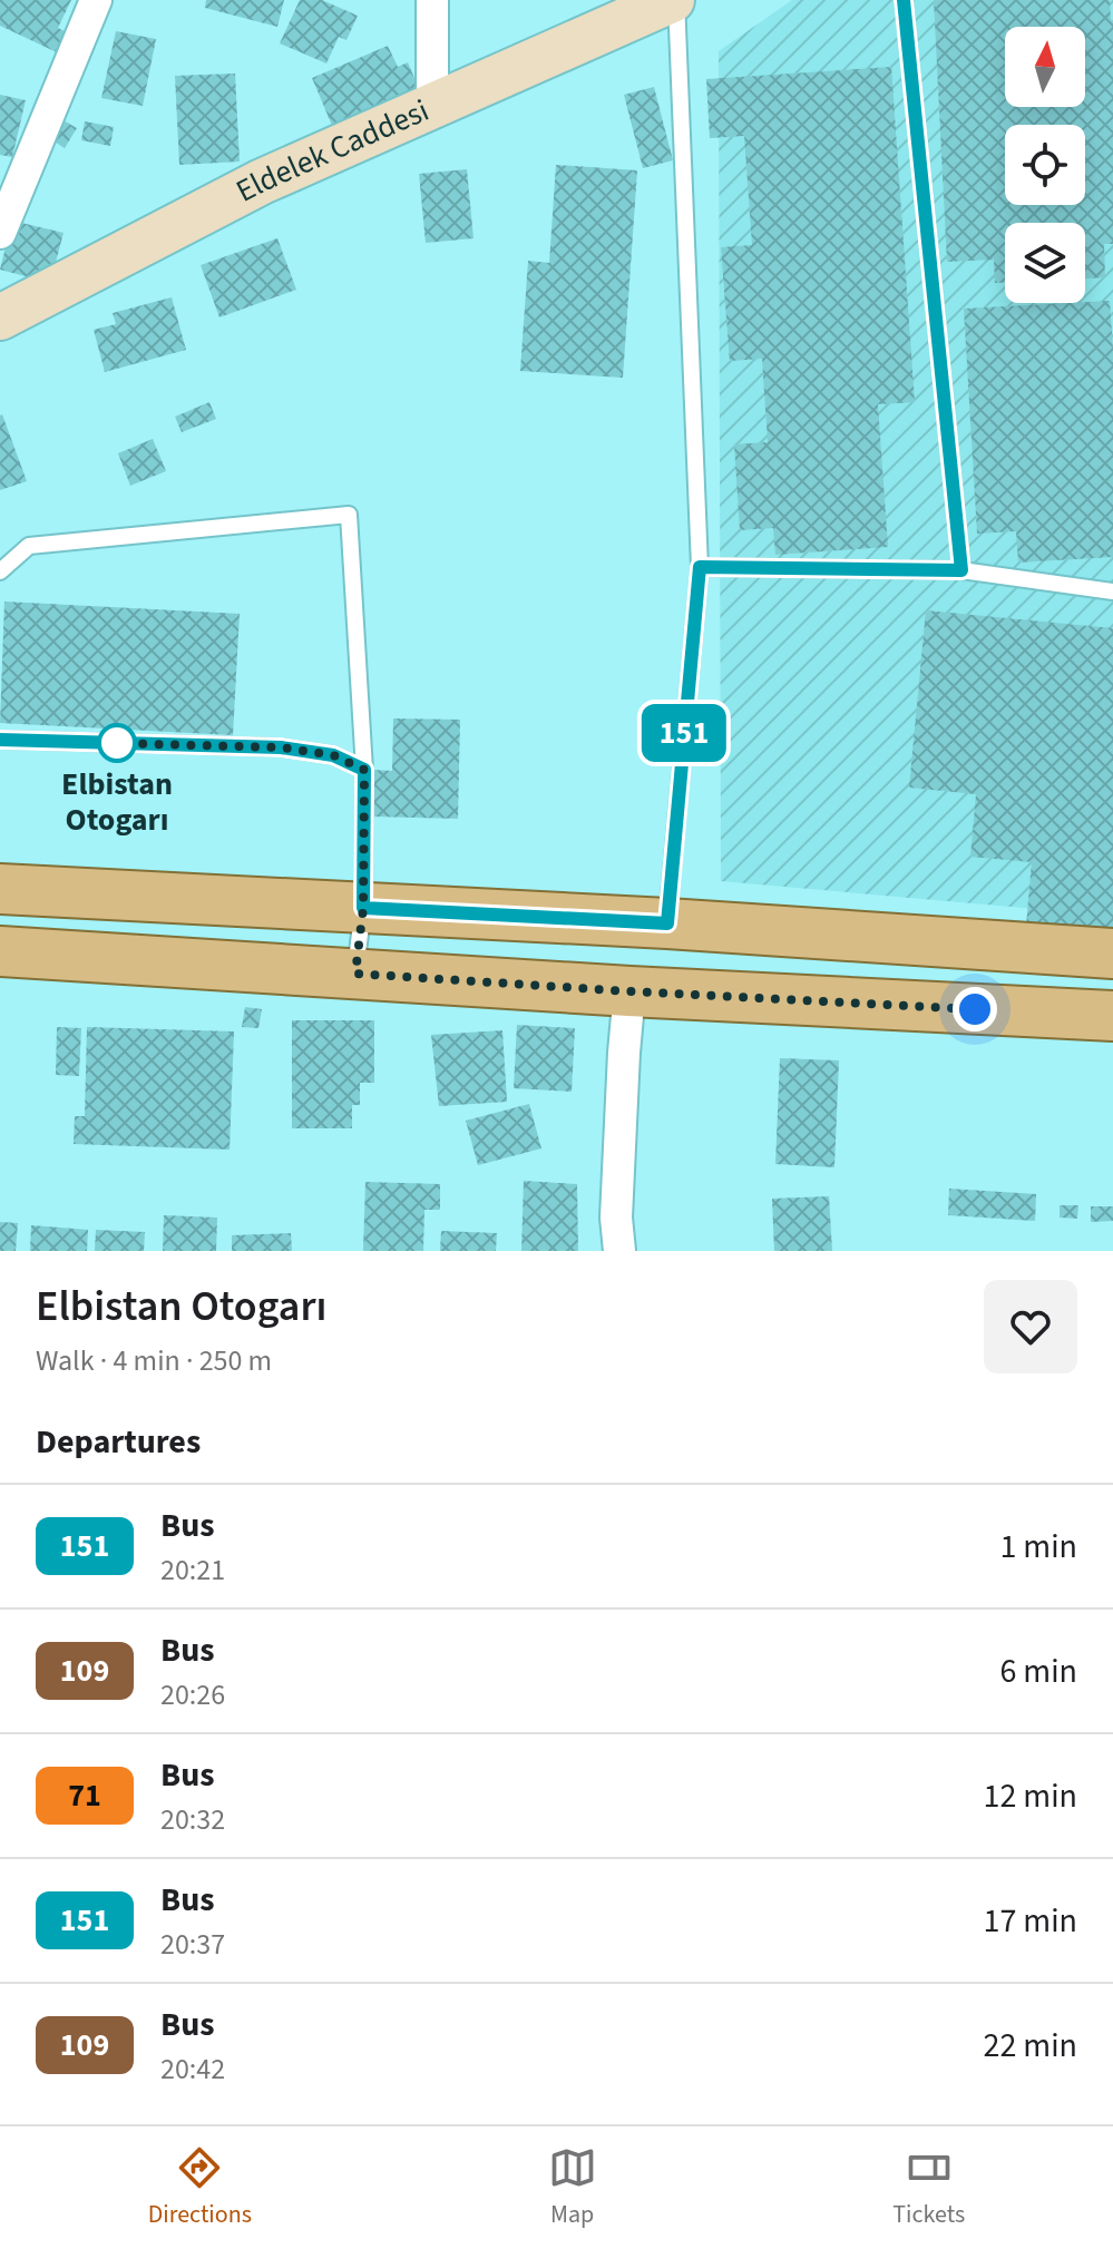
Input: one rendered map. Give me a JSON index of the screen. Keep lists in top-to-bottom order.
{
  "streets": {
    "street": ["Eldelek Caddesi"]
  },
  "places": ["Elbistan Otogarı"],
  "lines": ["bus line 151"],
  "north": "top",
  "page": {
    "on_map": "151",
    "heading": [
      ["Elbistan Otogarı", "Walk · 4 min · 250 m"],
      "Departures"
    ],
    "list": [
      {
        "mark": "151",
        "name": "Bus",
        "note": "20:21",
        "value": "1 min"
      },
      {
        "mark": "109",
        "name": "Bus",
        "note": "20:26",
        "value": "6 min"
      },
      {
        "mark": "71",
        "name": "Bus",
        "note": "20:32",
        "value": "12 min"
      },
      {
        "mark": "151",
        "name": "Bus",
        "note": "20:37",
        "value": "17 min"
      },
      {
        "mark": "109",
        "name": "Bus",
        "note": "20:42",
        "value": "22 min"
      }
    ],
    "tabs": ["Directions", "Map", "Tickets"]
  }
}
